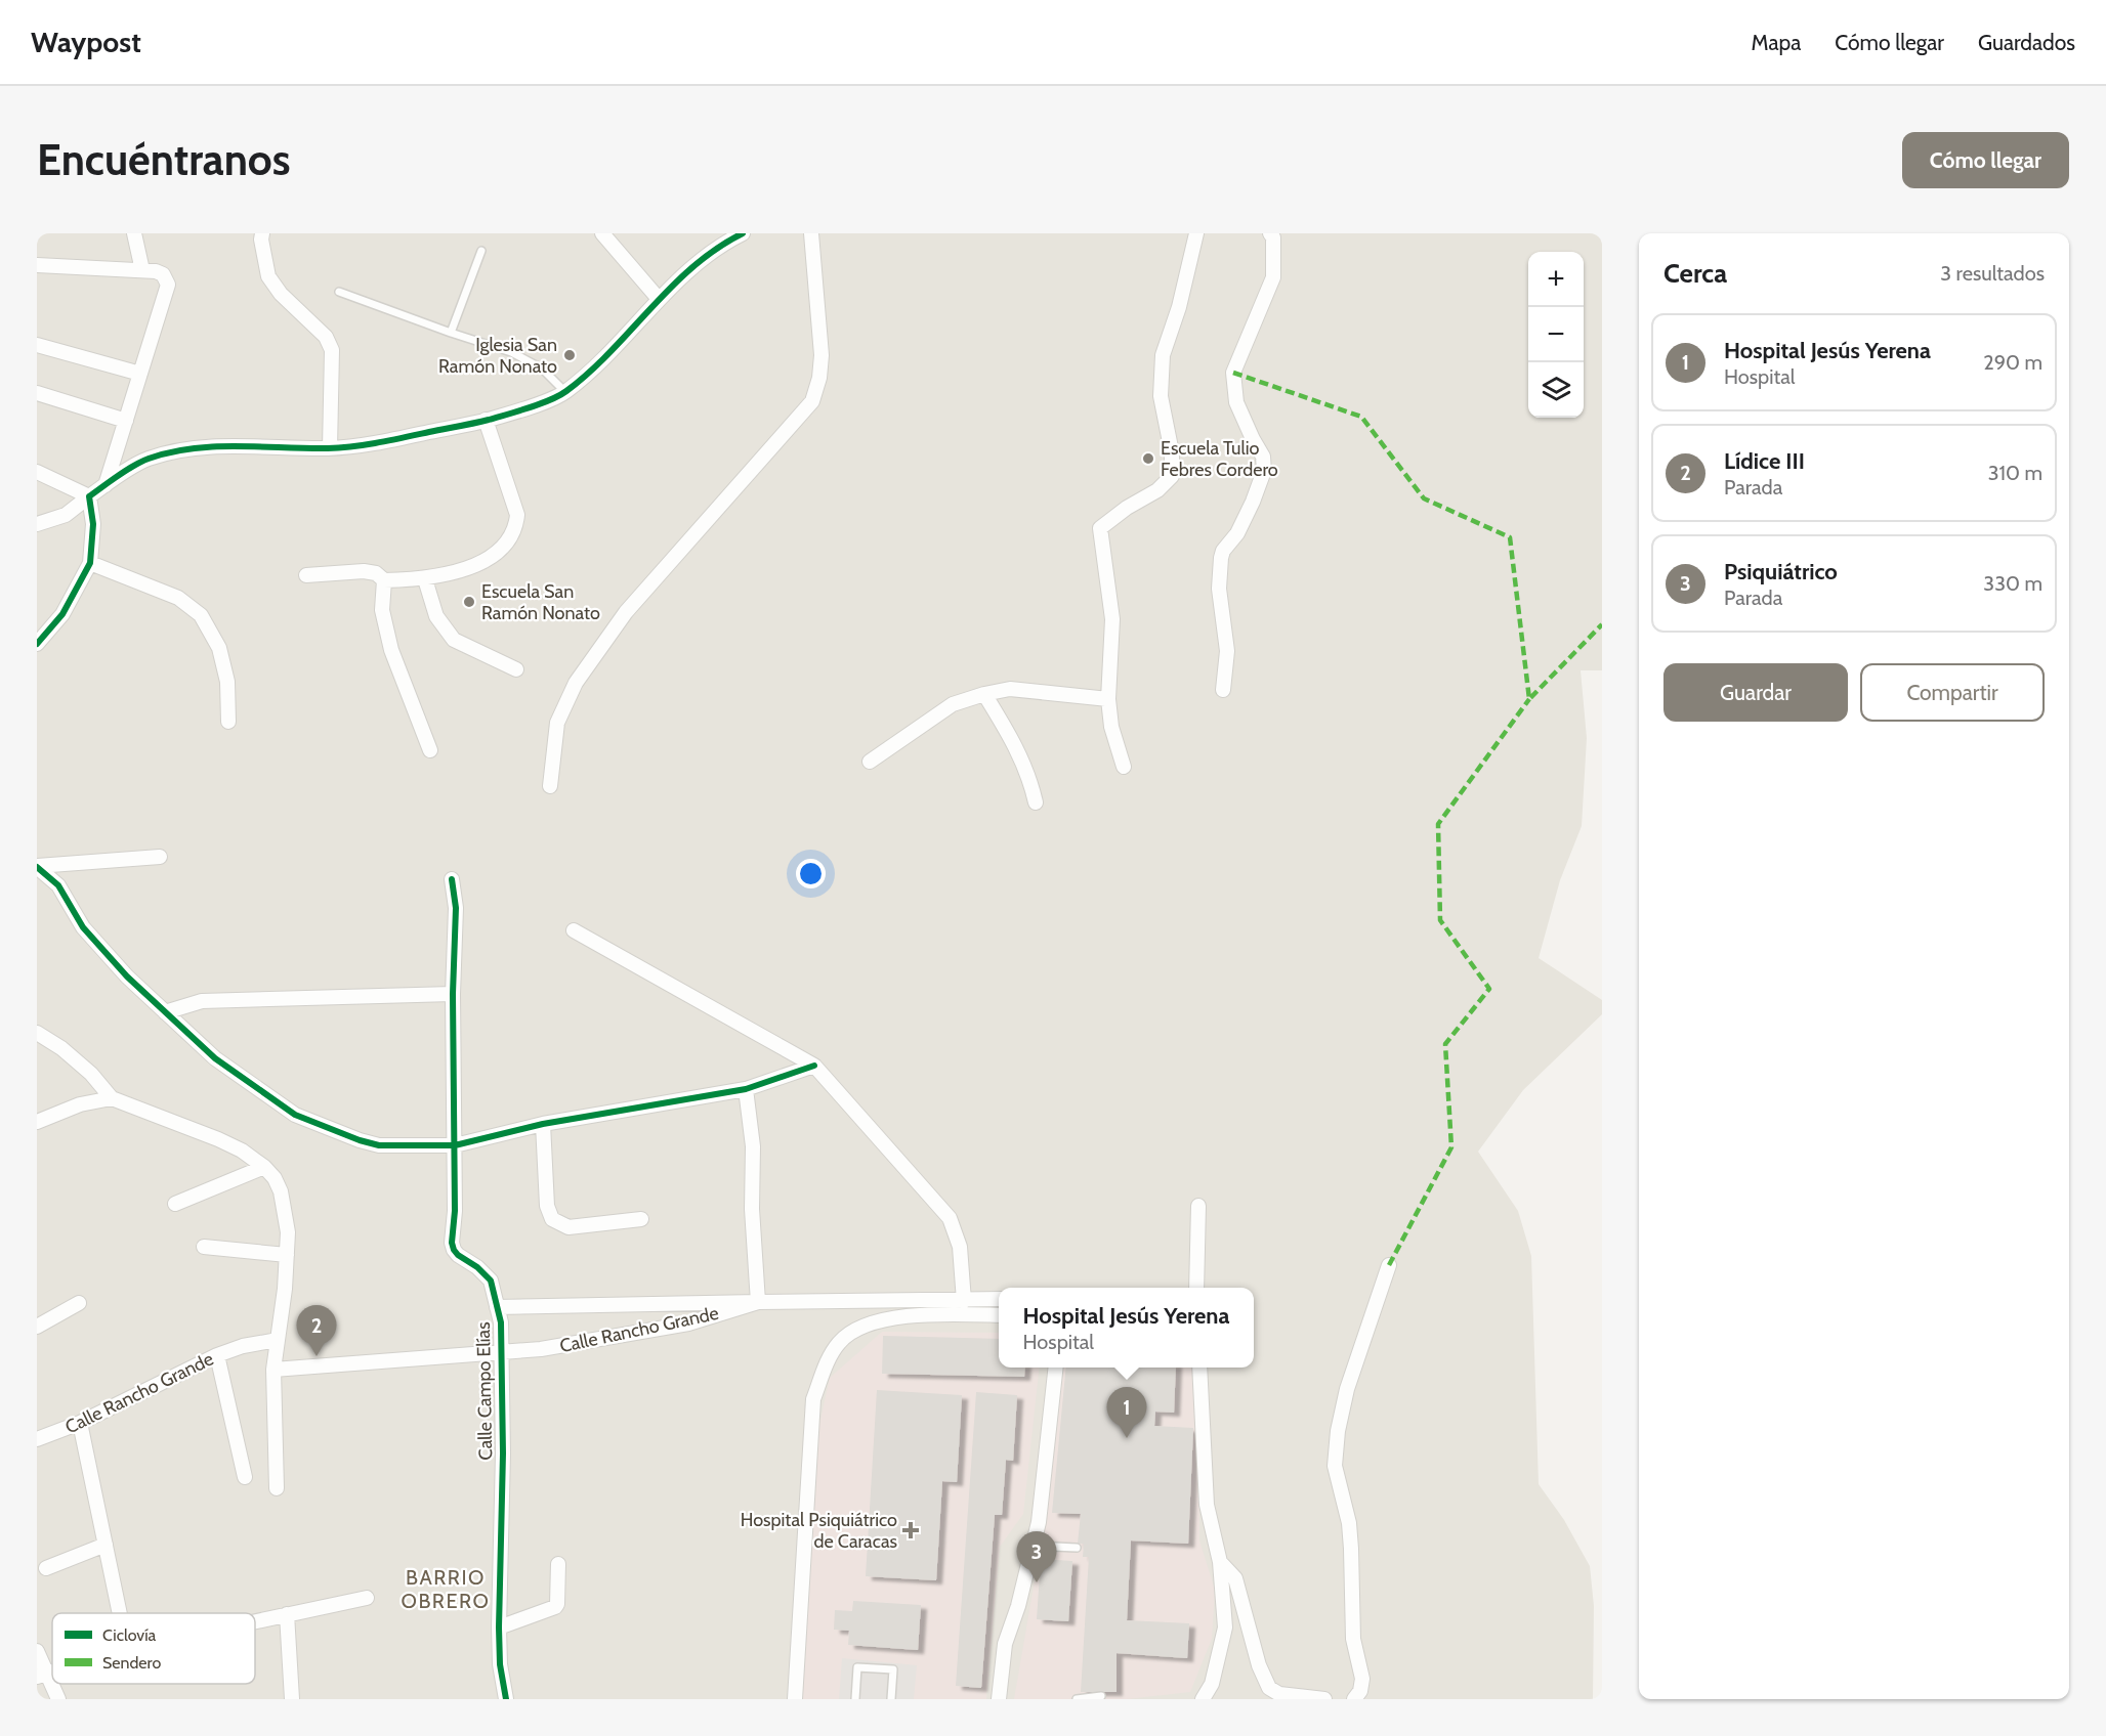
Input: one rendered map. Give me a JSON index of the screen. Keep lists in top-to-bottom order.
{
  "streets": {
    "street": ["Calle Rancho Grande", "Calle Campo Elías"]
  },
  "crossings": [
    ["Calle Rancho Grande", "Calle Campo Elías"]
  ],
  "districts": ["BARRIO OBRERO"],
  "places": {
    "other": ["Iglesia San Ramón Nonato", "Escuela Tulio Febres Cordero", "Escuela San Ramón Nonato"],
    "health": ["Hospital Psiquiátrico de Caracas"]
  },
  "legend": ["Ciclovía", "Sendero"],
  "page": {
    "header": "Waypost",
    "nav": ["Mapa", "Cómo llegar", "Guardados"],
    "buttons": [
      "Cómo llegar",
      ["Guardar", "Compartir"]
    ],
    "title": "Encuéntranos",
    "heading": ["Cerca", "3 resultados"],
    "map_buttons": ["+", "−"],
    "list": [
      {
        "mark": "1",
        "name": "Hospital Jesús Yerena",
        "note": "Hospital",
        "value": "290 m"
      },
      {
        "mark": "2",
        "name": "Lídice III",
        "note": "Parada",
        "value": "310 m"
      },
      {
        "mark": "3",
        "name": "Psiquiátrico",
        "note": "Parada",
        "value": "330 m"
      }
    ],
    "popup": ["Hospital Jesús Yerena", "Hospital"],
    "pins": ["2", "1", "3"]
  }
}
